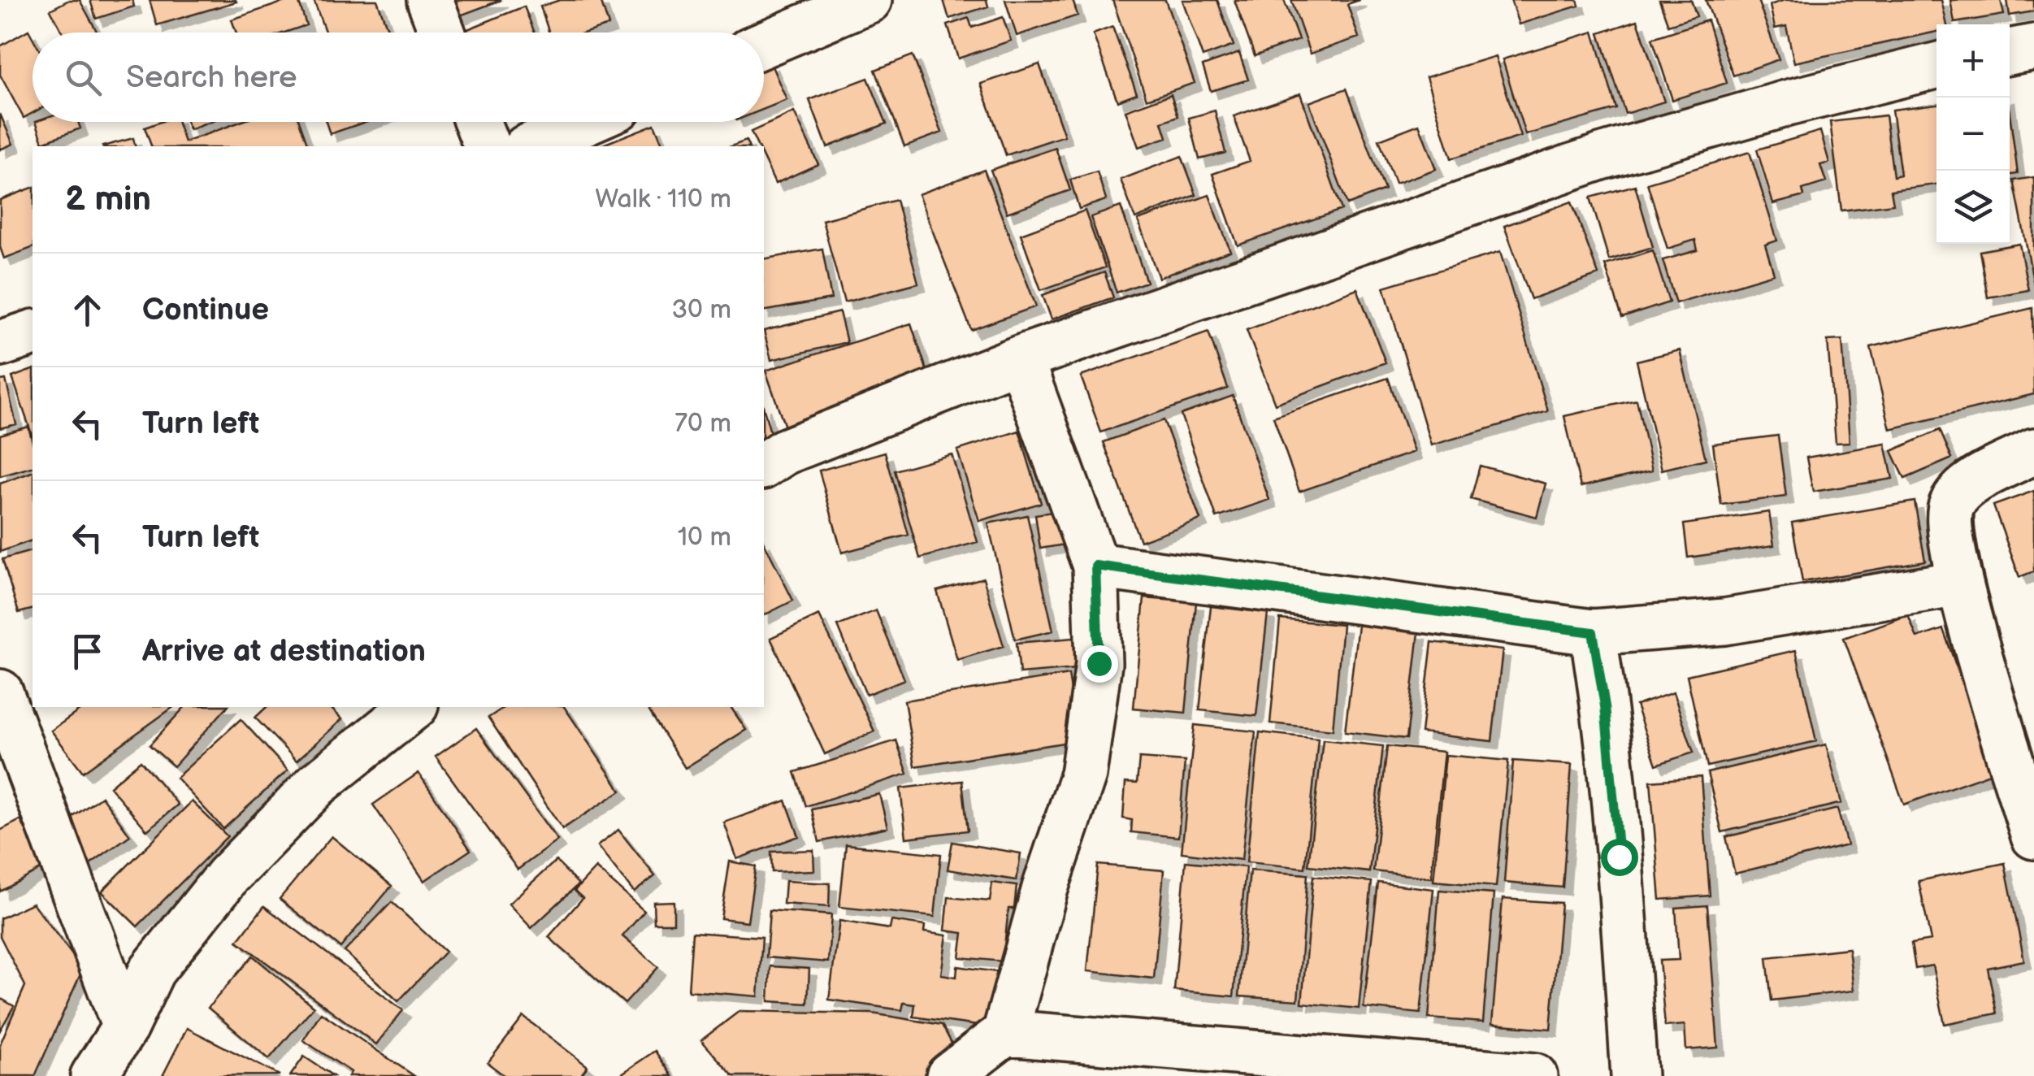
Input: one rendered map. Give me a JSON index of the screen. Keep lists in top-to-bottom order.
{
  "page": {
    "map_buttons": ["+", "−"],
    "search": "Search here",
    "heading": ["2 min", "Walk · 110 m"],
    "list": [
      ["Continue", "30 m"],
      ["Turn left", "70 m"],
      ["Turn left", "10 m"],
      "Arrive at destination"
    ]
  }
}
